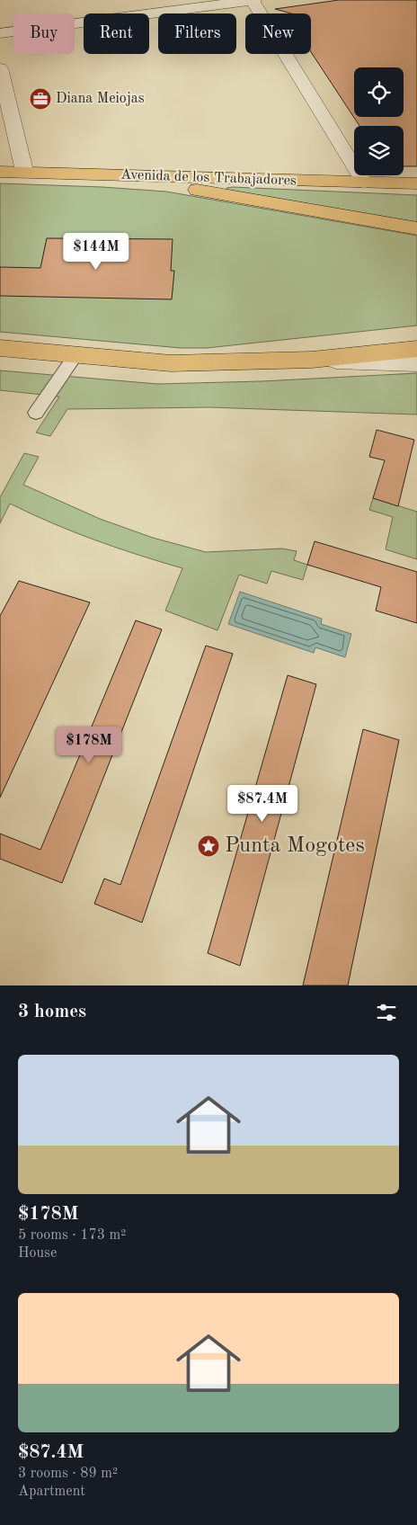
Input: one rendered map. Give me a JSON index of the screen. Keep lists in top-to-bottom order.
{
  "streets": {
    "main road": ["Avenida de los Trabajadores"]
  },
  "places": {
    "office": ["Diana Meiojas"],
    "place": ["Punta Mogotes"]
  },
  "page": {
    "chip": [
      "Buy",
      "Rent",
      "Filters",
      "New"
    ],
    "price": ["$144M", "$178M", "$87.4M"],
    "heading": "3 homes",
    "list": [
      {
        "name": "$178M",
        "note": "5 rooms · 173 m² · House"
      },
      {
        "name": "$87.4M",
        "note": "3 rooms · 89 m² · Apartment"
      }
    ]
  }
}
